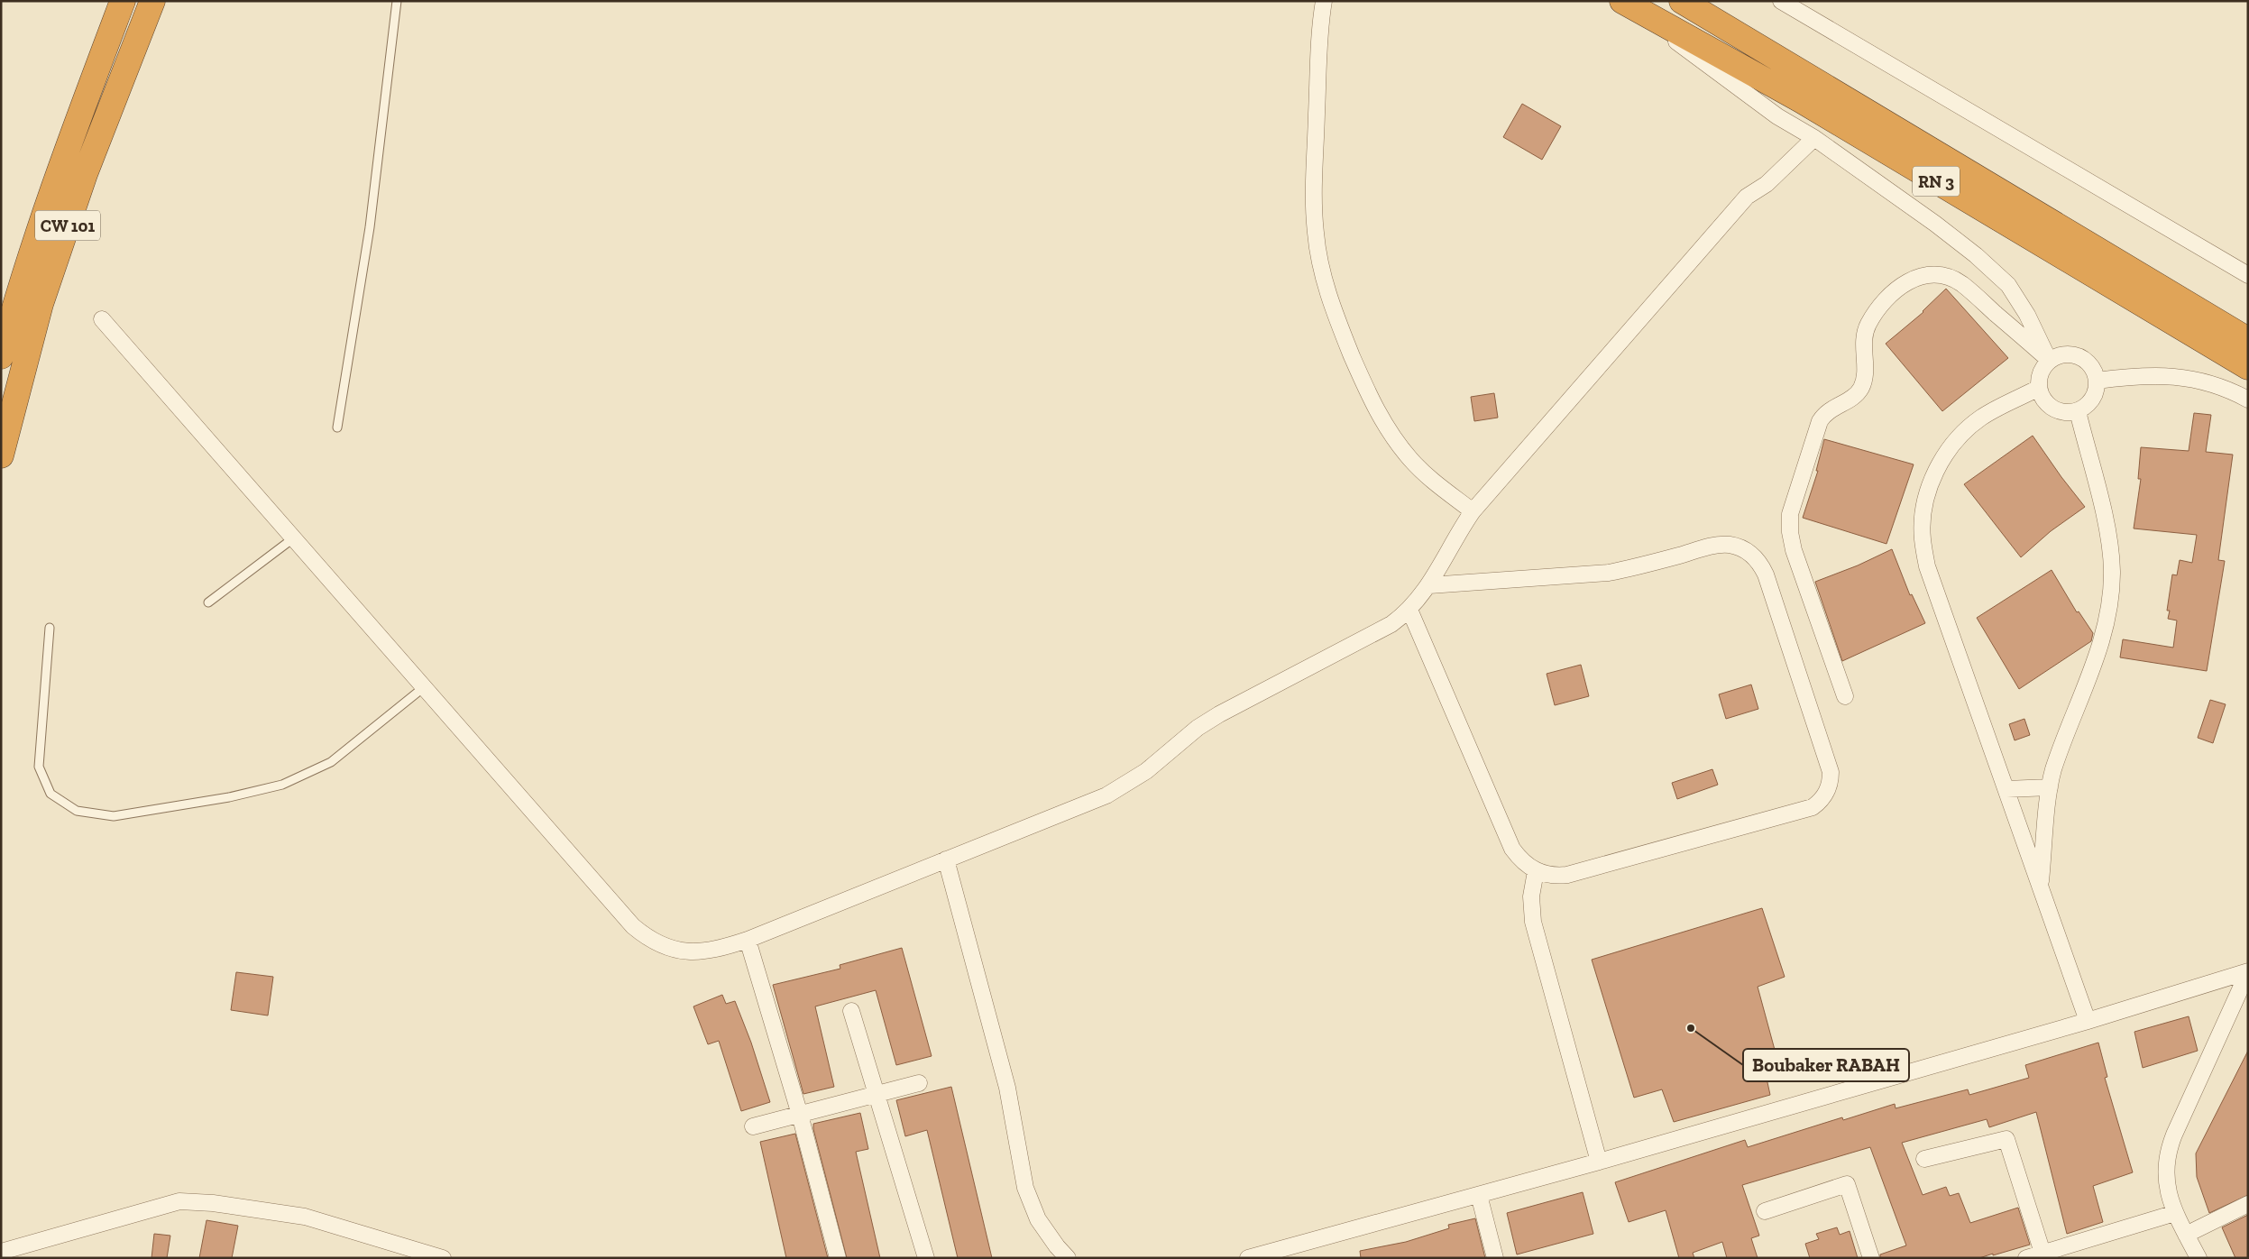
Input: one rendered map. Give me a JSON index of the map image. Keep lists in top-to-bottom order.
{
  "streets": {
    "highway": ["RN 3", "CW 101"]
  },
  "places": ["Boubaker RABAH"]
}
